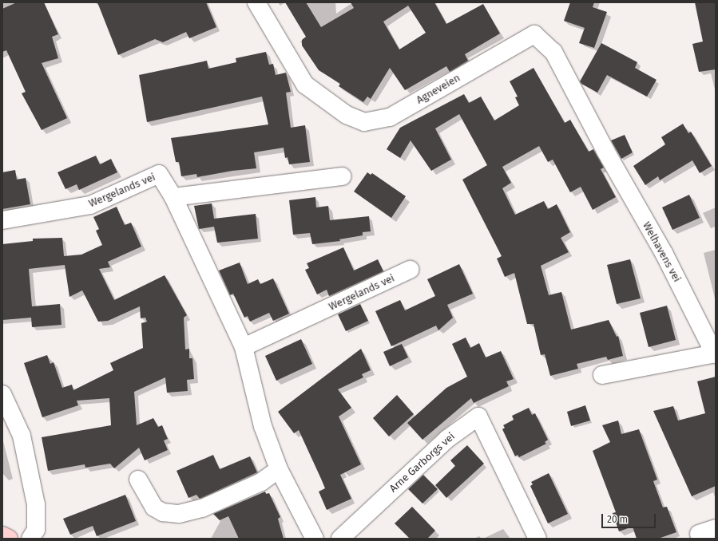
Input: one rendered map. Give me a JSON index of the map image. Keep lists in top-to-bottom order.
{
  "streets": {
    "street": [
      "Agneveien",
      "Wergelands vei",
      "Welhavens vei",
      "Arne Garborgs vei"
    ]
  },
  "crossings": [
    ["Agneveien", "Welhavens vei"]
  ],
  "scale_bar": "20 m"
}
